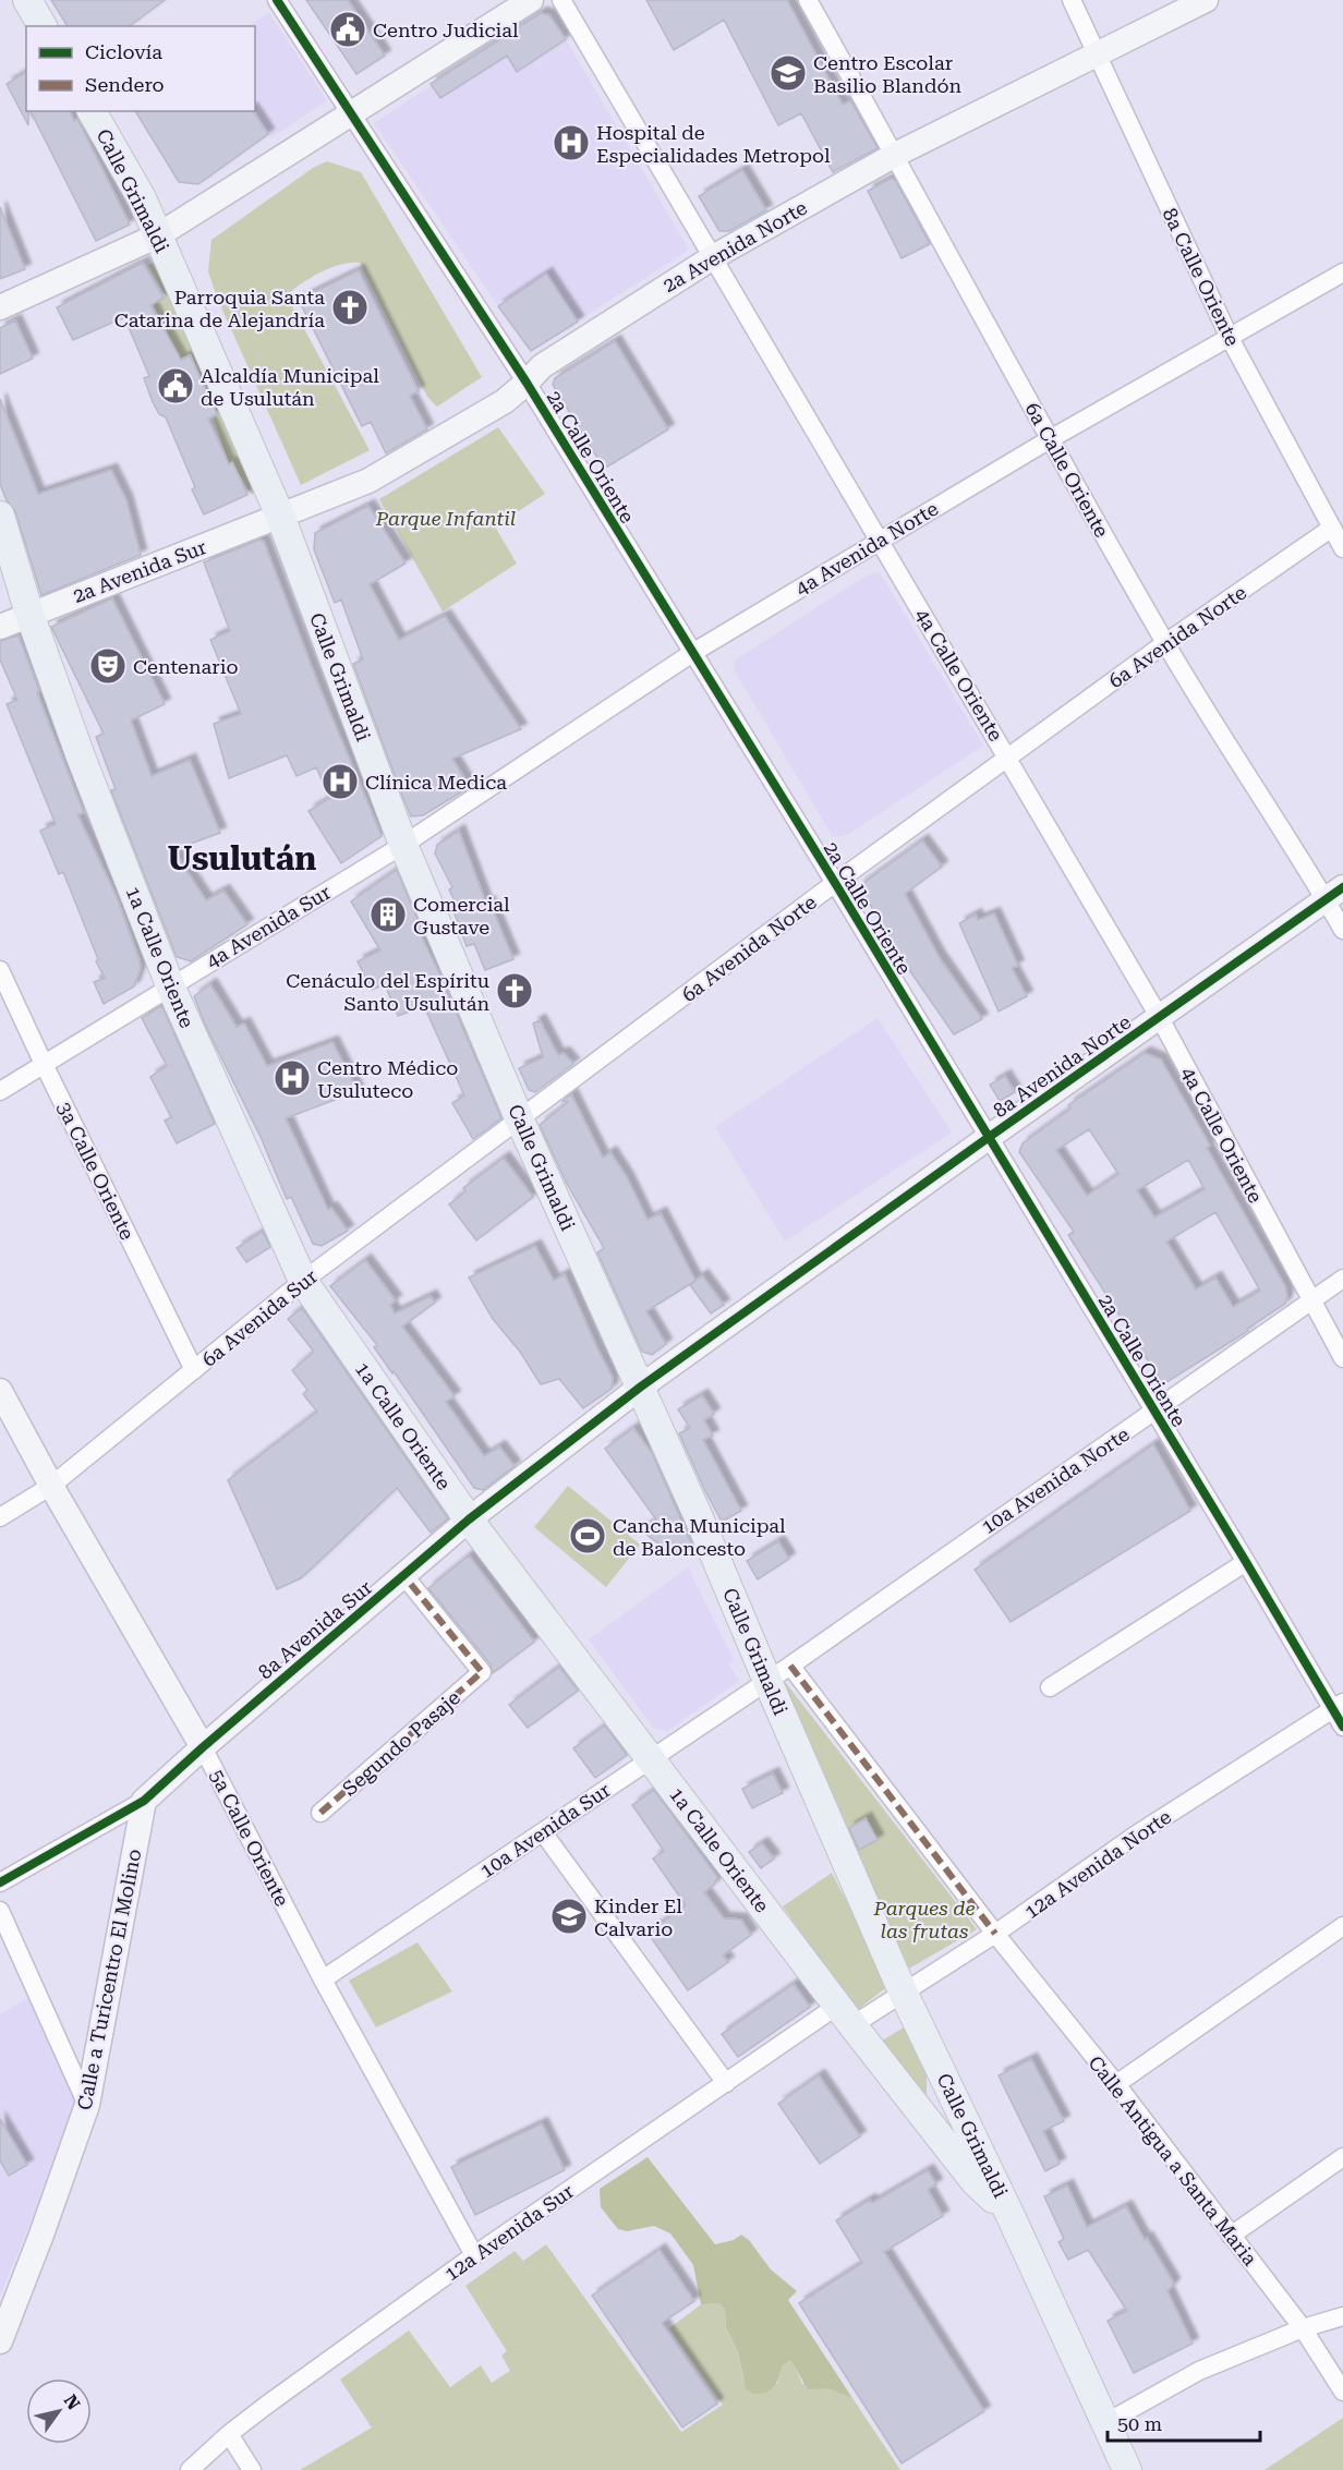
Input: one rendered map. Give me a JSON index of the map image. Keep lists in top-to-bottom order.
{
  "streets": {
    "main road": ["Calle Grimaldi", "1a Calle Oriente"],
    "street": [
      "2a Avenida Norte",
      "8a Calle Oriente",
      "2a Calle Oriente",
      "6a Calle Oriente",
      "4a Avenida Norte",
      "2a Avenida Sur",
      "6a Avenida Norte",
      "4a Calle Oriente",
      "4a Avenida Sur",
      "8a Avenida Norte",
      "3a Calle Oriente",
      "6a Avenida Sur",
      "10a Avenida Norte",
      "8a Avenida Sur",
      "Segundo Pasaje",
      "10a Avenida Sur",
      "5a Calle Oriente",
      "12a Avenida Norte",
      "Calle a Turicentro El Molino",
      "Calle Antigua a Santa Maria",
      "12a Avenida Sur"
    ]
  },
  "crossings": [
    ["Calle Grimaldi", "2a Avenida Norte"],
    ["Calle Grimaldi", "4a Avenida Norte"],
    ["Calle Grimaldi", "2a Avenida Sur"],
    ["Calle Grimaldi", "6a Avenida Norte"],
    ["Calle Grimaldi", "4a Avenida Sur"],
    ["Calle Grimaldi", "1a Calle Oriente"],
    ["Calle Grimaldi", "8a Avenida Norte"],
    ["Calle Grimaldi", "6a Avenida Sur"],
    ["Calle Grimaldi", "10a Avenida Norte"],
    ["Calle Grimaldi", "8a Avenida Sur"],
    ["Calle Grimaldi", "10a Avenida Sur"],
    ["Calle Grimaldi", "12a Avenida Norte"],
    ["2a Avenida Norte", "8a Calle Oriente"],
    ["2a Avenida Norte", "2a Calle Oriente"],
    ["2a Avenida Norte", "6a Calle Oriente"],
    ["2a Avenida Norte", "2a Avenida Sur"],
    ["2a Avenida Norte", "4a Calle Oriente"],
    ["8a Calle Oriente", "4a Avenida Norte"],
    ["8a Calle Oriente", "6a Avenida Norte"],
    ["2a Calle Oriente", "4a Avenida Norte"],
    ["2a Calle Oriente", "6a Avenida Norte"],
    ["2a Calle Oriente", "8a Avenida Norte"],
    ["2a Calle Oriente", "10a Avenida Norte"],
    ["2a Calle Oriente", "12a Avenida Norte"],
    ["6a Calle Oriente", "4a Avenida Norte"],
    ["6a Calle Oriente", "6a Avenida Norte"],
    ["6a Calle Oriente", "8a Avenida Norte"],
    ["4a Avenida Norte", "4a Calle Oriente"],
    ["4a Avenida Norte", "4a Avenida Sur"],
    ["2a Avenida Sur", "1a Calle Oriente"],
    ["6a Avenida Norte", "4a Calle Oriente"],
    ["6a Avenida Norte", "6a Avenida Sur"],
    ["4a Calle Oriente", "8a Avenida Norte"],
    ["4a Calle Oriente", "10a Avenida Norte"],
    ["4a Avenida Sur", "1a Calle Oriente"],
    ["4a Avenida Sur", "3a Calle Oriente"],
    ["1a Calle Oriente", "6a Avenida Sur"],
    ["1a Calle Oriente", "8a Avenida Sur"],
    ["1a Calle Oriente", "10a Avenida Sur"],
    ["1a Calle Oriente", "12a Avenida Norte"],
    ["1a Calle Oriente", "12a Avenida Sur"],
    ["8a Avenida Norte", "8a Avenida Sur"],
    ["3a Calle Oriente", "6a Avenida Sur"],
    ["6a Avenida Sur", "5a Calle Oriente"],
    ["10a Avenida Norte", "10a Avenida Sur"],
    ["10a Avenida Norte", "Calle Antigua a Santa Maria"],
    ["8a Avenida Sur", "Segundo Pasaje"],
    ["8a Avenida Sur", "5a Calle Oriente"],
    ["8a Avenida Sur", "Calle a Turicentro El Molino"],
    ["10a Avenida Sur", "5a Calle Oriente"],
    ["5a Calle Oriente", "12a Avenida Sur"],
    ["12a Avenida Norte", "Calle Antigua a Santa Maria"],
    ["12a Avenida Norte", "12a Avenida Sur"]
  ],
  "districts": ["Usulután"],
  "parks": ["Parque Infantil", "Parques de las frutas"],
  "places": {
    "public building": ["Centro Judicial", "Alcaldía Municipal de Usulután"],
    "school or university": ["Centro Escolar Basilio Blandón", "Kinder El Calvario"],
    "hospital": ["Hospital de Especialidades Metropol", "Clínica Medica", "Centro Médico Usuluteco"],
    "church": ["Parroquia Santa Catarina de Alejandría", "Cenáculo del Espíritu Santo Usulután"],
    "theatre": ["Centenario"],
    "building": ["Comercial Gustave"],
    "sports": ["Cancha Municipal de Baloncesto"]
  },
  "legend": ["Ciclovía", "Sendero"],
  "scale_bar": "50 m",
  "north": "top right"
}
